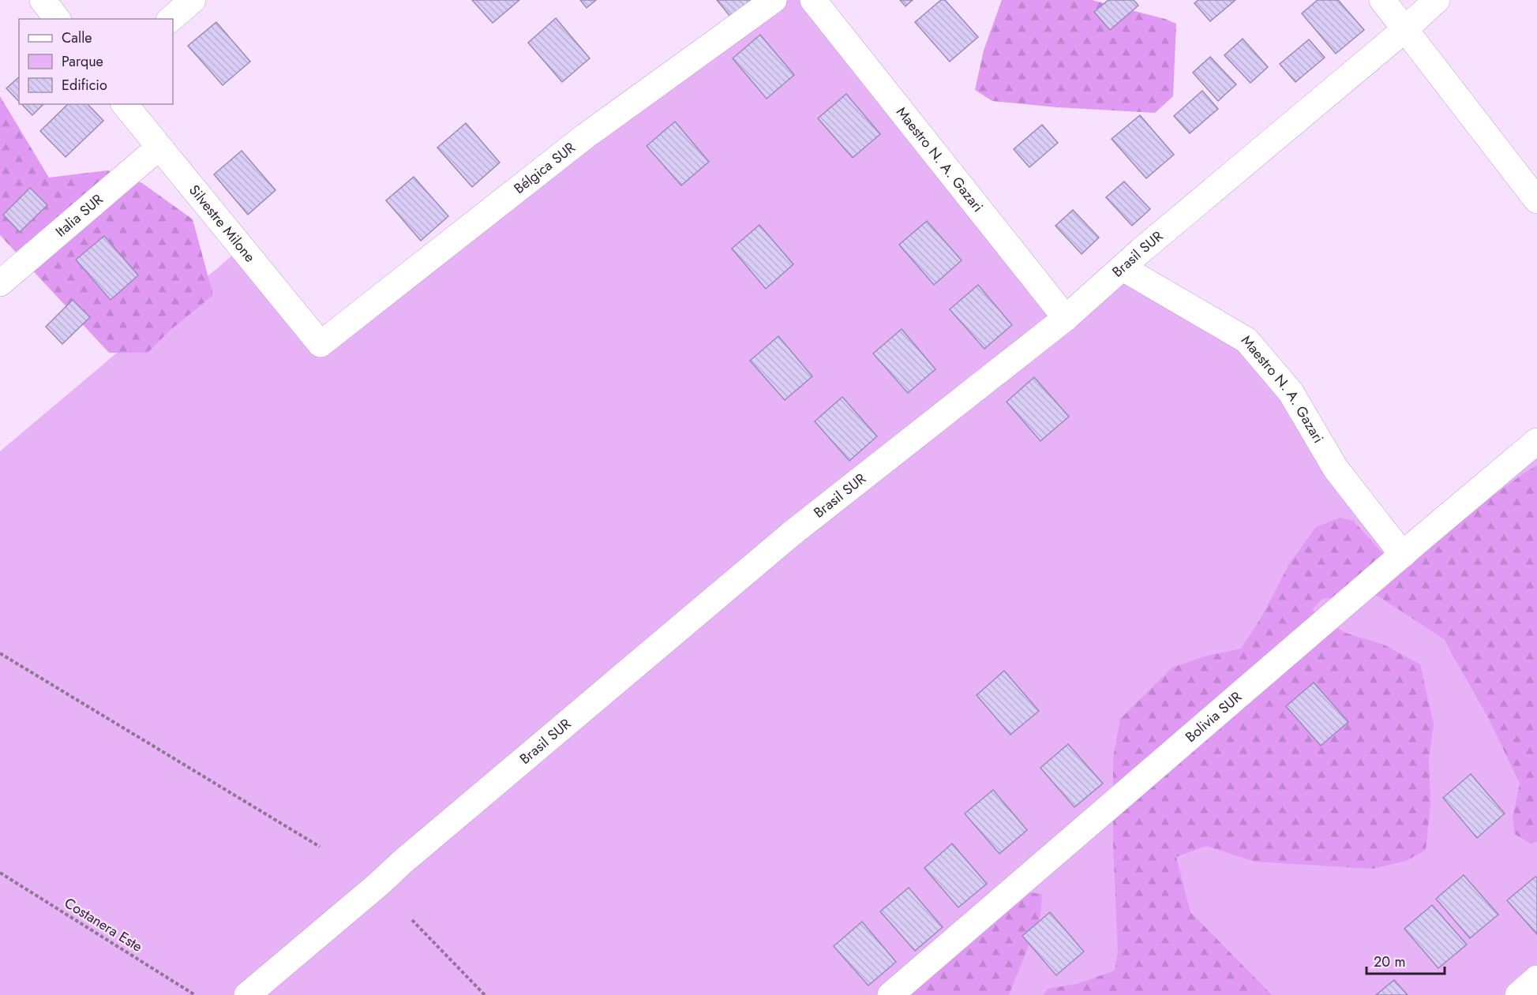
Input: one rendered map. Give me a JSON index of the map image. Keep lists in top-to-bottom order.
{
  "streets": {
    "street": [
      "Maestro N. A. Gazari",
      "Bélgica SUR",
      "Italia SUR",
      "Silvestre Milone",
      "Brasil SUR",
      "Bolivia SUR"
    ],
    "path": ["Costanera Este"]
  },
  "crossings": [
    ["Maestro N. A. Gazari", "Brasil SUR"],
    ["Maestro N. A. Gazari", "Bolivia SUR"],
    ["Bélgica SUR", "Silvestre Milone"],
    ["Italia SUR", "Silvestre Milone"]
  ],
  "legend": ["Calle", "Parque", "Edificio"],
  "scale_bar": "20 m"
}
